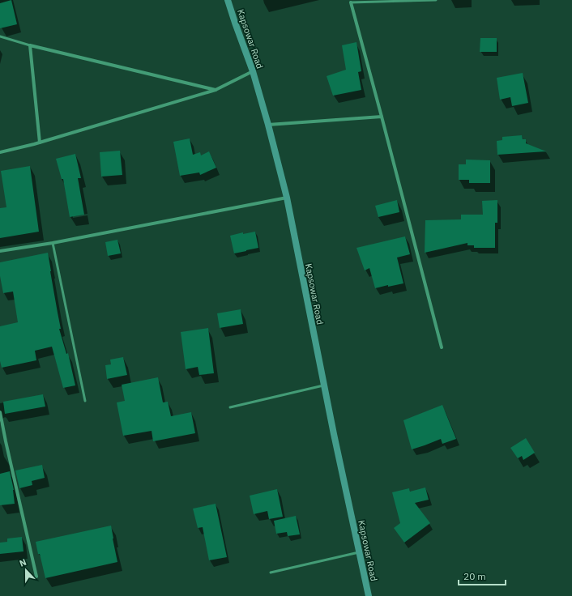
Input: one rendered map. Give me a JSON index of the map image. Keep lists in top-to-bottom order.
{
  "streets": {
    "main road": ["Kapsowar Road"]
  },
  "scale_bar": "20 m",
  "north": "top"
}
